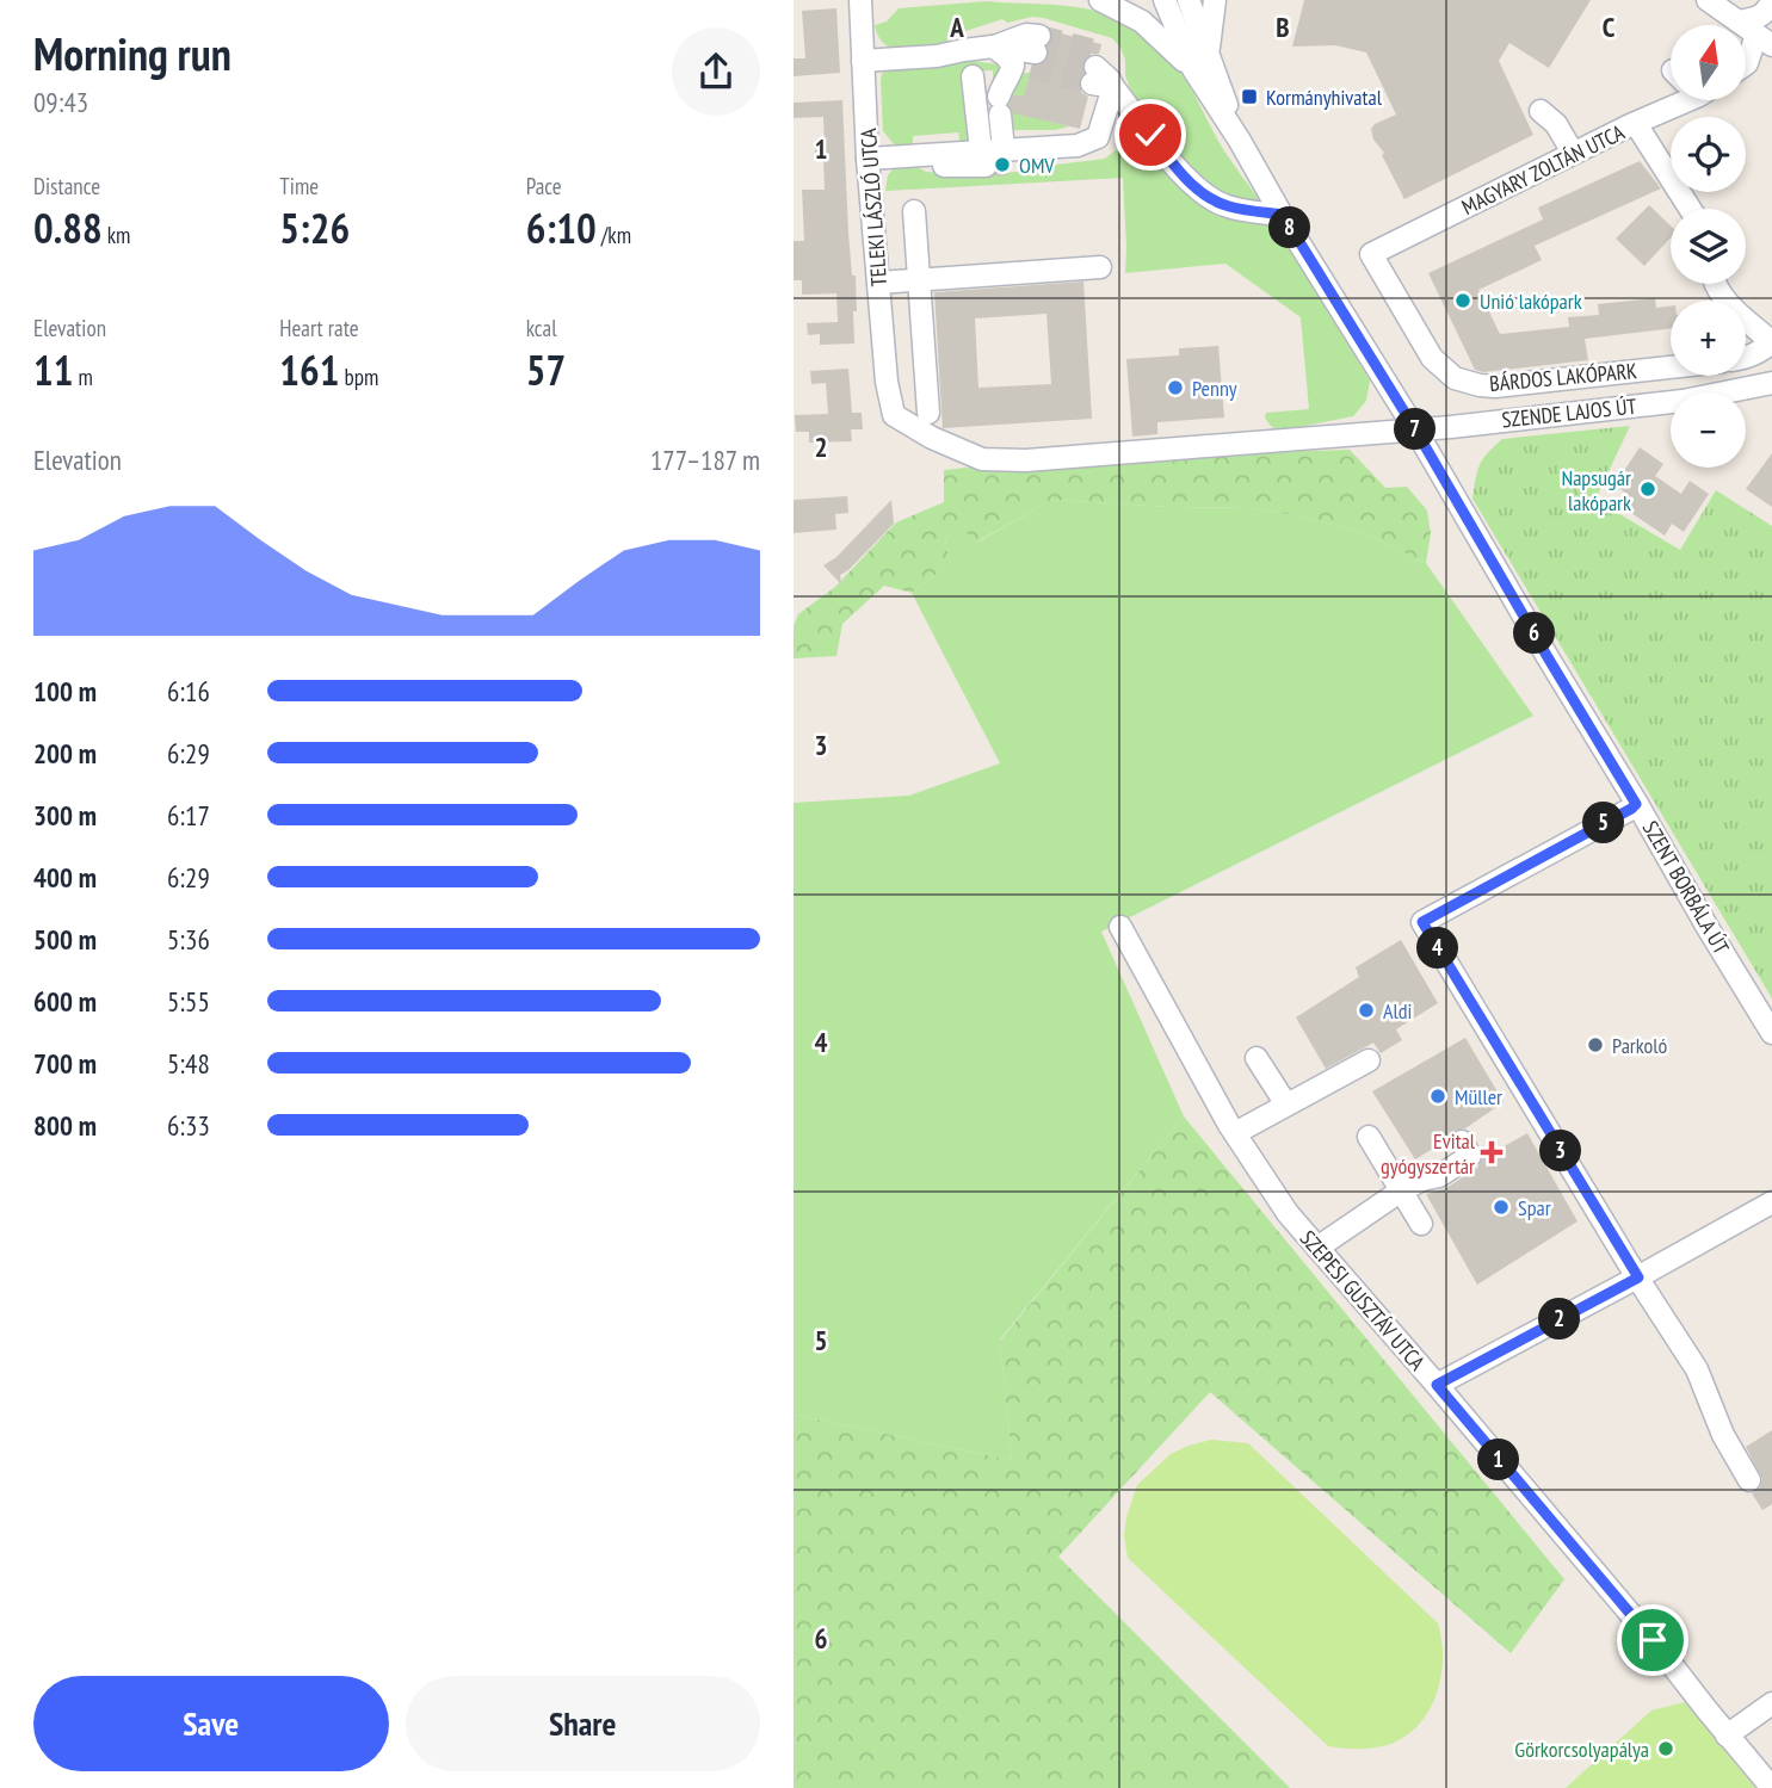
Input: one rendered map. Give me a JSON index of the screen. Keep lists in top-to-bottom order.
{
  "streets": {
    "street": [
      "MAGYARY ZOLTÁN UTCA",
      "TELEKI LÁSZLÓ UTCA",
      "BÁRDOS LAKÓPARK",
      "SZENDE LAJOS ÚT",
      "SZENT BORBÁLA ÚT",
      "SZEPESI GUSZTÁV UTCA"
    ]
  },
  "crossings": [
    ["MAGYARY ZOLTÁN UTCA", "BÁRDOS LAKÓPARK"],
    ["TELEKI LÁSZLÓ UTCA", "SZENDE LAJOS ÚT"],
    ["SZENDE LAJOS ÚT", "SZENT BORBÁLA ÚT"]
  ],
  "places": {
    "transit": ["Kormányhivatal"],
    "other": [
      "OMV",
      "Unió lakópark",
      "Penny",
      "Napsugár lakópark",
      "Aldi",
      "Parkoló",
      "Müller",
      "Spar",
      "Görkorcsolyapálya"
    ],
    "health": ["Evital gyógyszertár"]
  },
  "north": "top",
  "page": {
    "heading": ["Morning run", "09:43"],
    "map_buttons": ["+", "−"],
    "stats": [
      ["Distance", "0.88 km"],
      ["Time", "5:26"],
      ["Pace", "6:10 /km"],
      ["Elevation", "11 m"],
      ["Heart rate", "161 bpm"],
      ["kcal", "57"]
    ],
    "pins": [
      "8",
      "7",
      "6",
      "5",
      "4",
      "3",
      "2",
      "1"
    ],
    "chart": ["Elevation", "177–187 m"],
    "list": [
      {
        "name": "100 m",
        "note": "6:16"
      },
      {
        "name": "200 m",
        "note": "6:29"
      },
      {
        "name": "300 m",
        "note": "6:17"
      },
      {
        "name": "400 m",
        "note": "6:29"
      },
      {
        "name": "500 m",
        "note": "5:36"
      },
      {
        "name": "600 m",
        "note": "5:55"
      },
      {
        "name": "700 m",
        "note": "5:48"
      },
      {
        "name": "800 m",
        "note": "6:33"
      }
    ],
    "buttons": ["Save", "Share"]
  },
  "grid": {
    "columns": ["A", "B", "C"],
    "rows": [
      "1",
      "2",
      "3",
      "4",
      "5",
      "6"
    ]
  }
}
